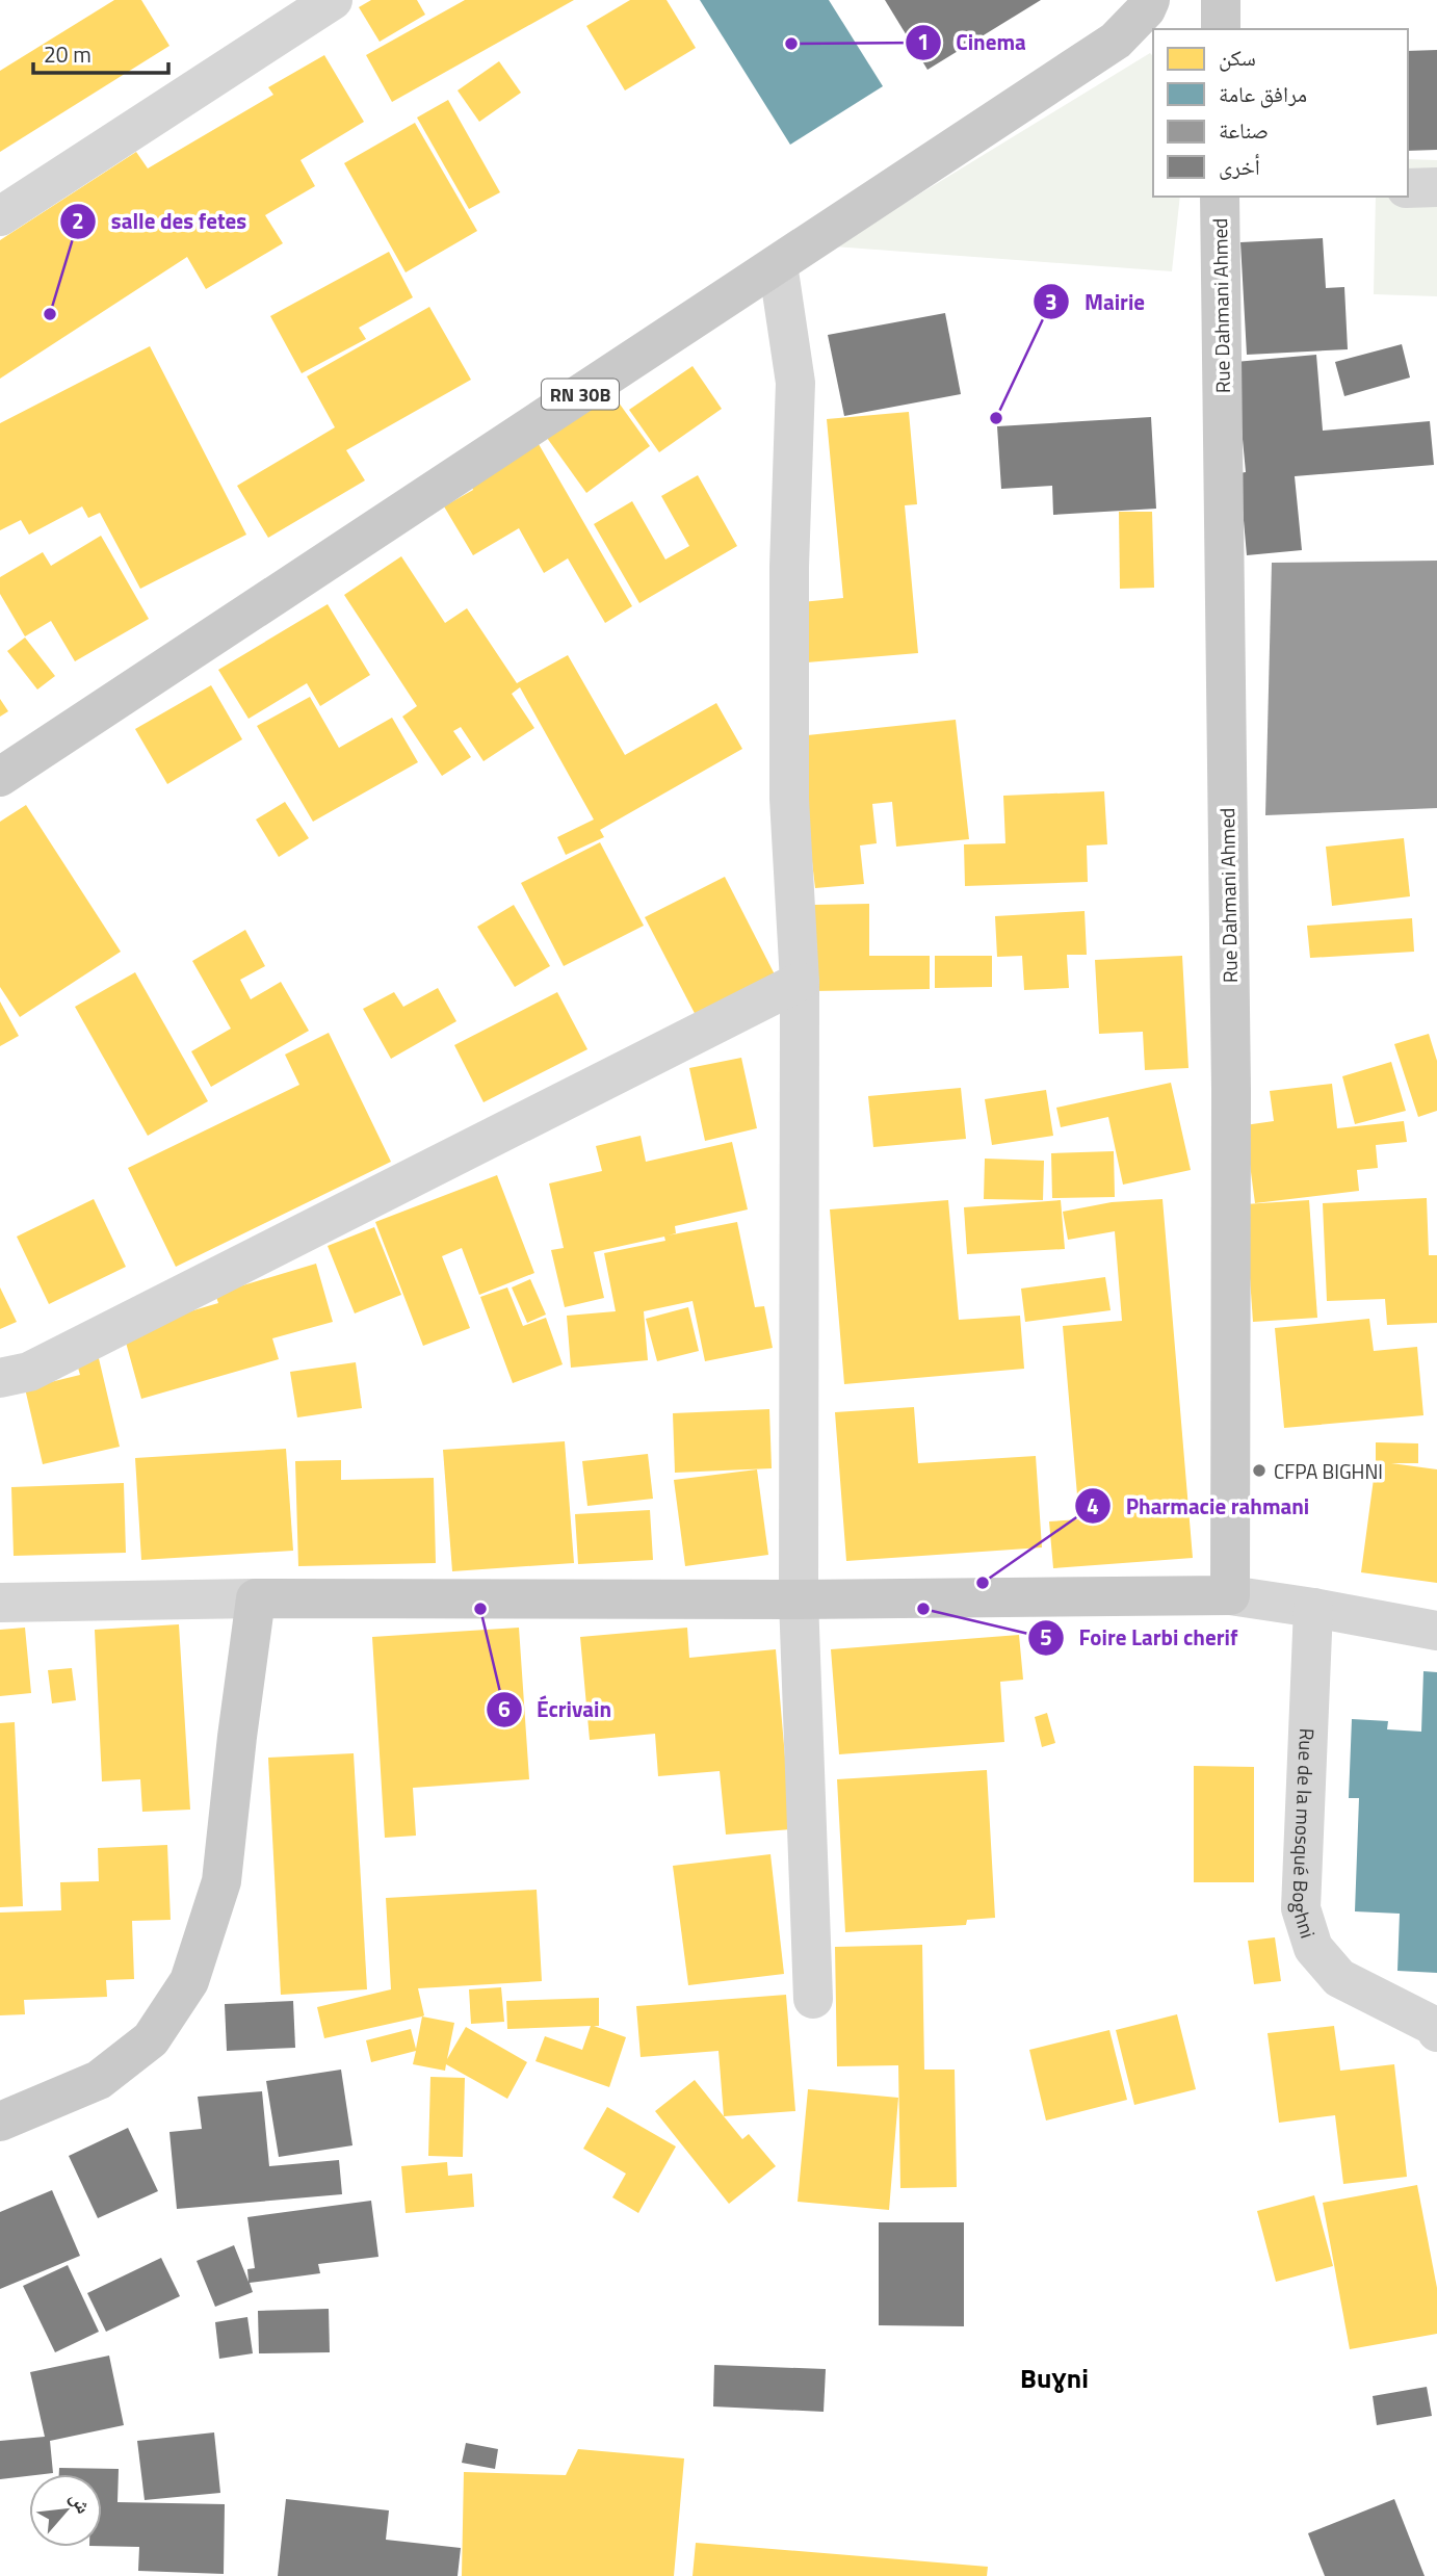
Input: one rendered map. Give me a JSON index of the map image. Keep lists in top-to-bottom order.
{
  "streets": {
    "main road": ["Rue Dahmani Ahmed", "RN 30B"],
    "street": ["Rue de la mosqué Boghni"]
  },
  "districts": ["Buɣni"],
  "places": [
    "Cinema",
    "salle des fetes",
    "Mairie",
    "CFPA BIGHNI",
    "Pharmacie rahmani",
    "Écrivain",
    "Foire Larbi cherif"
  ],
  "legend": [
    "سكن",
    "مرافق عامة",
    "صناعة",
    "أخرى"
  ],
  "scale_bar": "20 m",
  "north": "top right"
}
